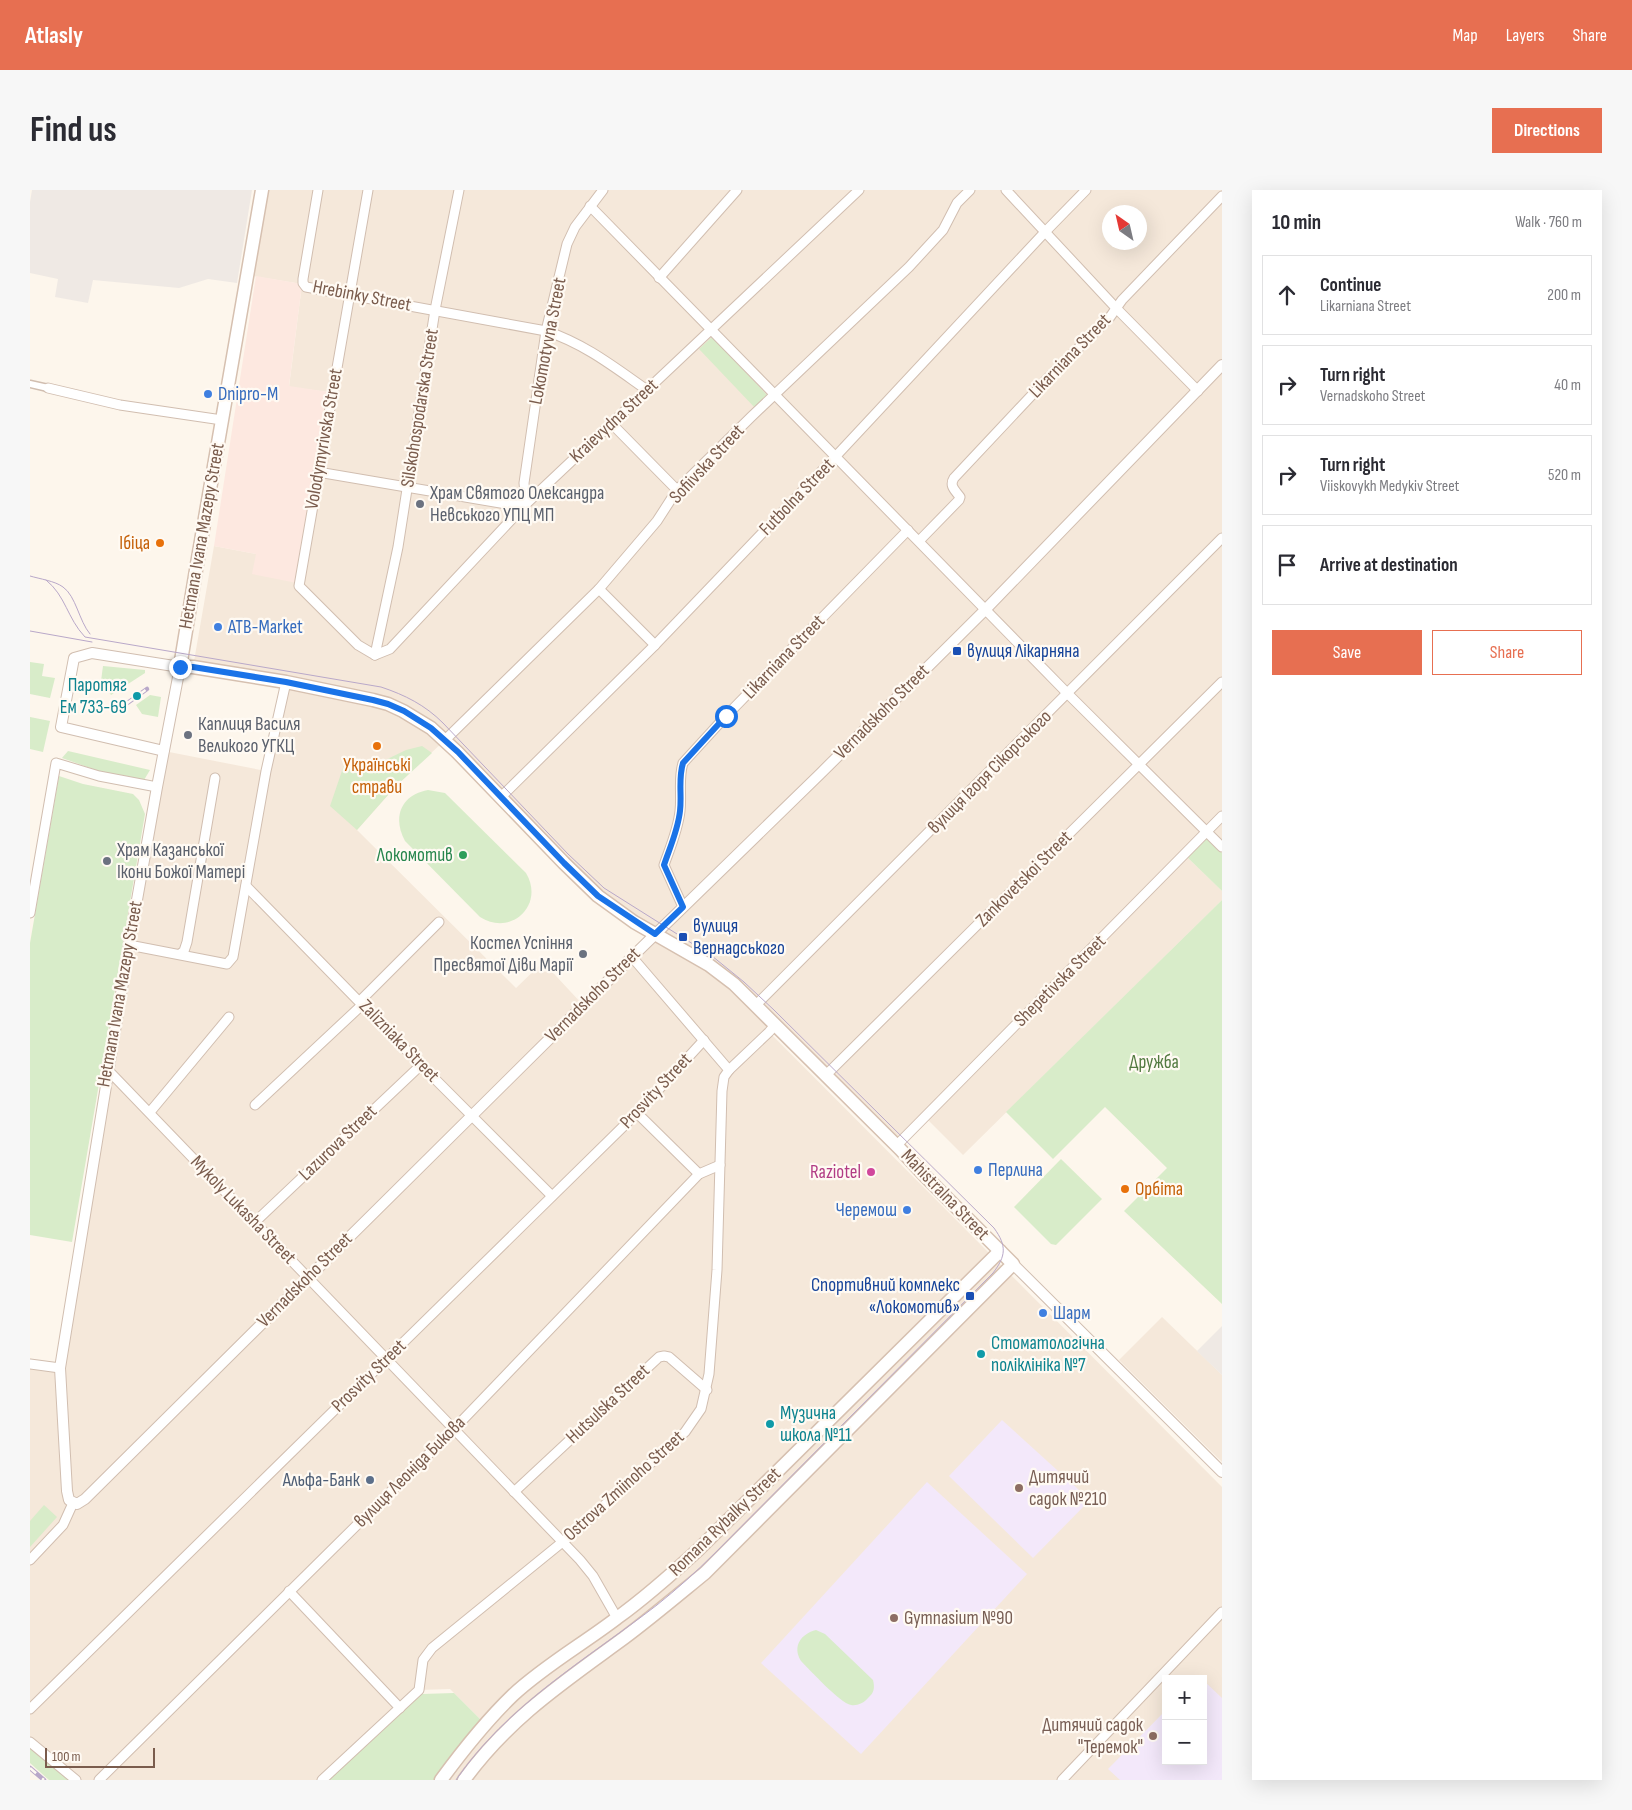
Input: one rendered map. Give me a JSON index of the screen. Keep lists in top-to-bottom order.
{
  "streets": {
    "main road": ["Hetmana Ivana Mazepy Street", "Mahistralna Street", "Romana Rybalky Street"],
    "street": [
      "Hrebinky Street",
      "Lokomotyvna Street",
      "Likarniana Street",
      "Silskohospodarska Street",
      "Kraievydna Street",
      "Volodymyrivska Street",
      "Sofiivska Street",
      "Futbolna Street",
      "Vernadskoho Street",
      "вулиця Ігоря Сікорського",
      "Zankovetskoi Street",
      "Shepetivska Street",
      "Zalizniaka Street",
      "Prosvity Street",
      "Lazurova Street",
      "Mykoly Lukasha Street",
      "Hutsulska Street",
      "вулиця Леоніда Бикова",
      "Ostrova Zmiinoho Street"
    ]
  },
  "crossings": [
    ["Hrebinky Street", "Lokomotyvna Street"],
    ["Hrebinky Street", "Silskohospodarska Street"],
    ["Hrebinky Street", "Kraievydna Street"],
    ["Hrebinky Street", "Volodymyrivska Street"],
    ["Lokomotyvna Street", "Kraievydna Street"],
    ["Likarniana Street", "Vernadskoho Street"],
    ["Silskohospodarska Street", "Kraievydna Street"],
    ["Silskohospodarska Street", "Volodymyrivska Street"],
    ["Kraievydna Street", "Volodymyrivska Street"],
    ["Sofiivska Street", "Mahistralna Street"],
    ["Futbolna Street", "Mahistralna Street"],
    ["Hetmana Ivana Mazepy Street", "Vernadskoho Street"],
    ["Hetmana Ivana Mazepy Street", "Mahistralna Street"],
    ["Hetmana Ivana Mazepy Street", "Mykoly Lukasha Street"],
    ["Vernadskoho Street", "Zalizniaka Street"],
    ["Vernadskoho Street", "Mahistralna Street"],
    ["Vernadskoho Street", "Mykoly Lukasha Street"],
    ["вулиця Ігоря Сікорського", "Mahistralna Street"],
    ["Zankovetskoi Street", "Mahistralna Street"],
    ["Shepetivska Street", "Mahistralna Street"],
    ["Zalizniaka Street", "Prosvity Street"],
    ["Zalizniaka Street", "Lazurova Street"],
    ["Prosvity Street", "Mykoly Lukasha Street"],
    ["Lazurova Street", "Mykoly Lukasha Street"],
    ["Mahistralna Street", "Romana Rybalky Street"],
    ["Mykoly Lukasha Street", "Hutsulska Street"],
    ["Mykoly Lukasha Street", "вулиця Леоніда Бикова"],
    ["Mykoly Lukasha Street", "Ostrova Zmiinoho Street"],
    ["Mykoly Lukasha Street", "Romana Rybalky Street"],
    ["Hutsulska Street", "Ostrova Zmiinoho Street"],
    ["вулиця Леоніда Бикова", "Ostrova Zmiinoho Street"]
  ],
  "parks": ["Дружба"],
  "places": {
    "other": [
      "Dnipro-M",
      "Храм Святого Олександра Невського УПЦ МП",
      "Ібіца",
      "ATB-Market",
      "Паротяг Ем 733-69",
      "Каплиця Василя Великого УГКЦ",
      "Українські страви",
      "Локомотив",
      "Храм Казанської Ікони Божої Матері",
      "Костел Успіння Пресвятої Діви Марії",
      "Перлина",
      "Raziotel",
      "Орбіта",
      "Черемош",
      "Шарм",
      "Стоматологічна поліклініка №7",
      "Музична школа №11",
      "Альфа-Банк",
      "Дитячий садок №210",
      "Gymnasium №90",
      "Дитячий садок \"Теремок\""
    ],
    "transit": ["вулиця Лікарняна", "вулиця Вернадського", "Спортивний комплекс «Локомотив»"]
  },
  "scale_bar": "100 m",
  "north": "top left",
  "page": {
    "header": "Atlasly",
    "nav": ["Map", "Layers", "Share"],
    "buttons": [
      "Directions",
      ["Save", "Share"]
    ],
    "title": "Find us",
    "heading": ["10 min", "Walk · 760 m"],
    "list": [
      ["Continue", "Likarniana Street", "200 m"],
      ["Turn right", "Vernadskoho Street", "40 m"],
      ["Turn right", "Viiskovykh Medykiv Street", "520 m"],
      "Arrive at destination"
    ],
    "map_buttons": ["+", "−"],
    "scale": "100 m"
  }
}
